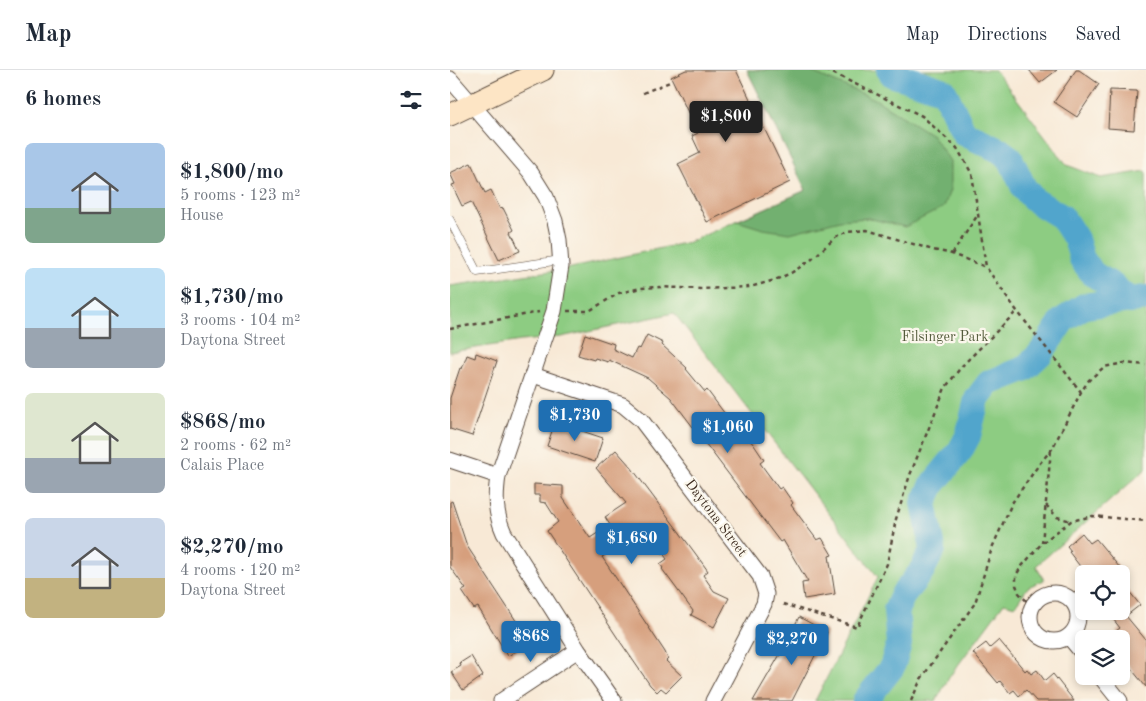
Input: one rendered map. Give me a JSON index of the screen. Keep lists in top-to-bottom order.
{
  "streets": {
    "street": ["Daytona Street"]
  },
  "parks": ["Filsinger Park"],
  "page": {
    "header": "Map",
    "nav": ["Map", "Directions", "Saved"],
    "heading": "6 homes",
    "price": [
      "$1,800",
      "$1,730",
      "$1,060",
      "$1,680",
      "$868",
      "$2,270"
    ],
    "list": [
      {
        "name": "$1,800/mo",
        "note": "5 rooms · 123 m² · House"
      },
      {
        "name": "$1,730/mo",
        "note": "3 rooms · 104 m² · Daytona Street"
      },
      {
        "name": "$868/mo",
        "note": "2 rooms · 62 m² · Calais Place"
      },
      {
        "name": "$2,270/mo",
        "note": "4 rooms · 120 m² · Daytona Street"
      }
    ]
  }
}
